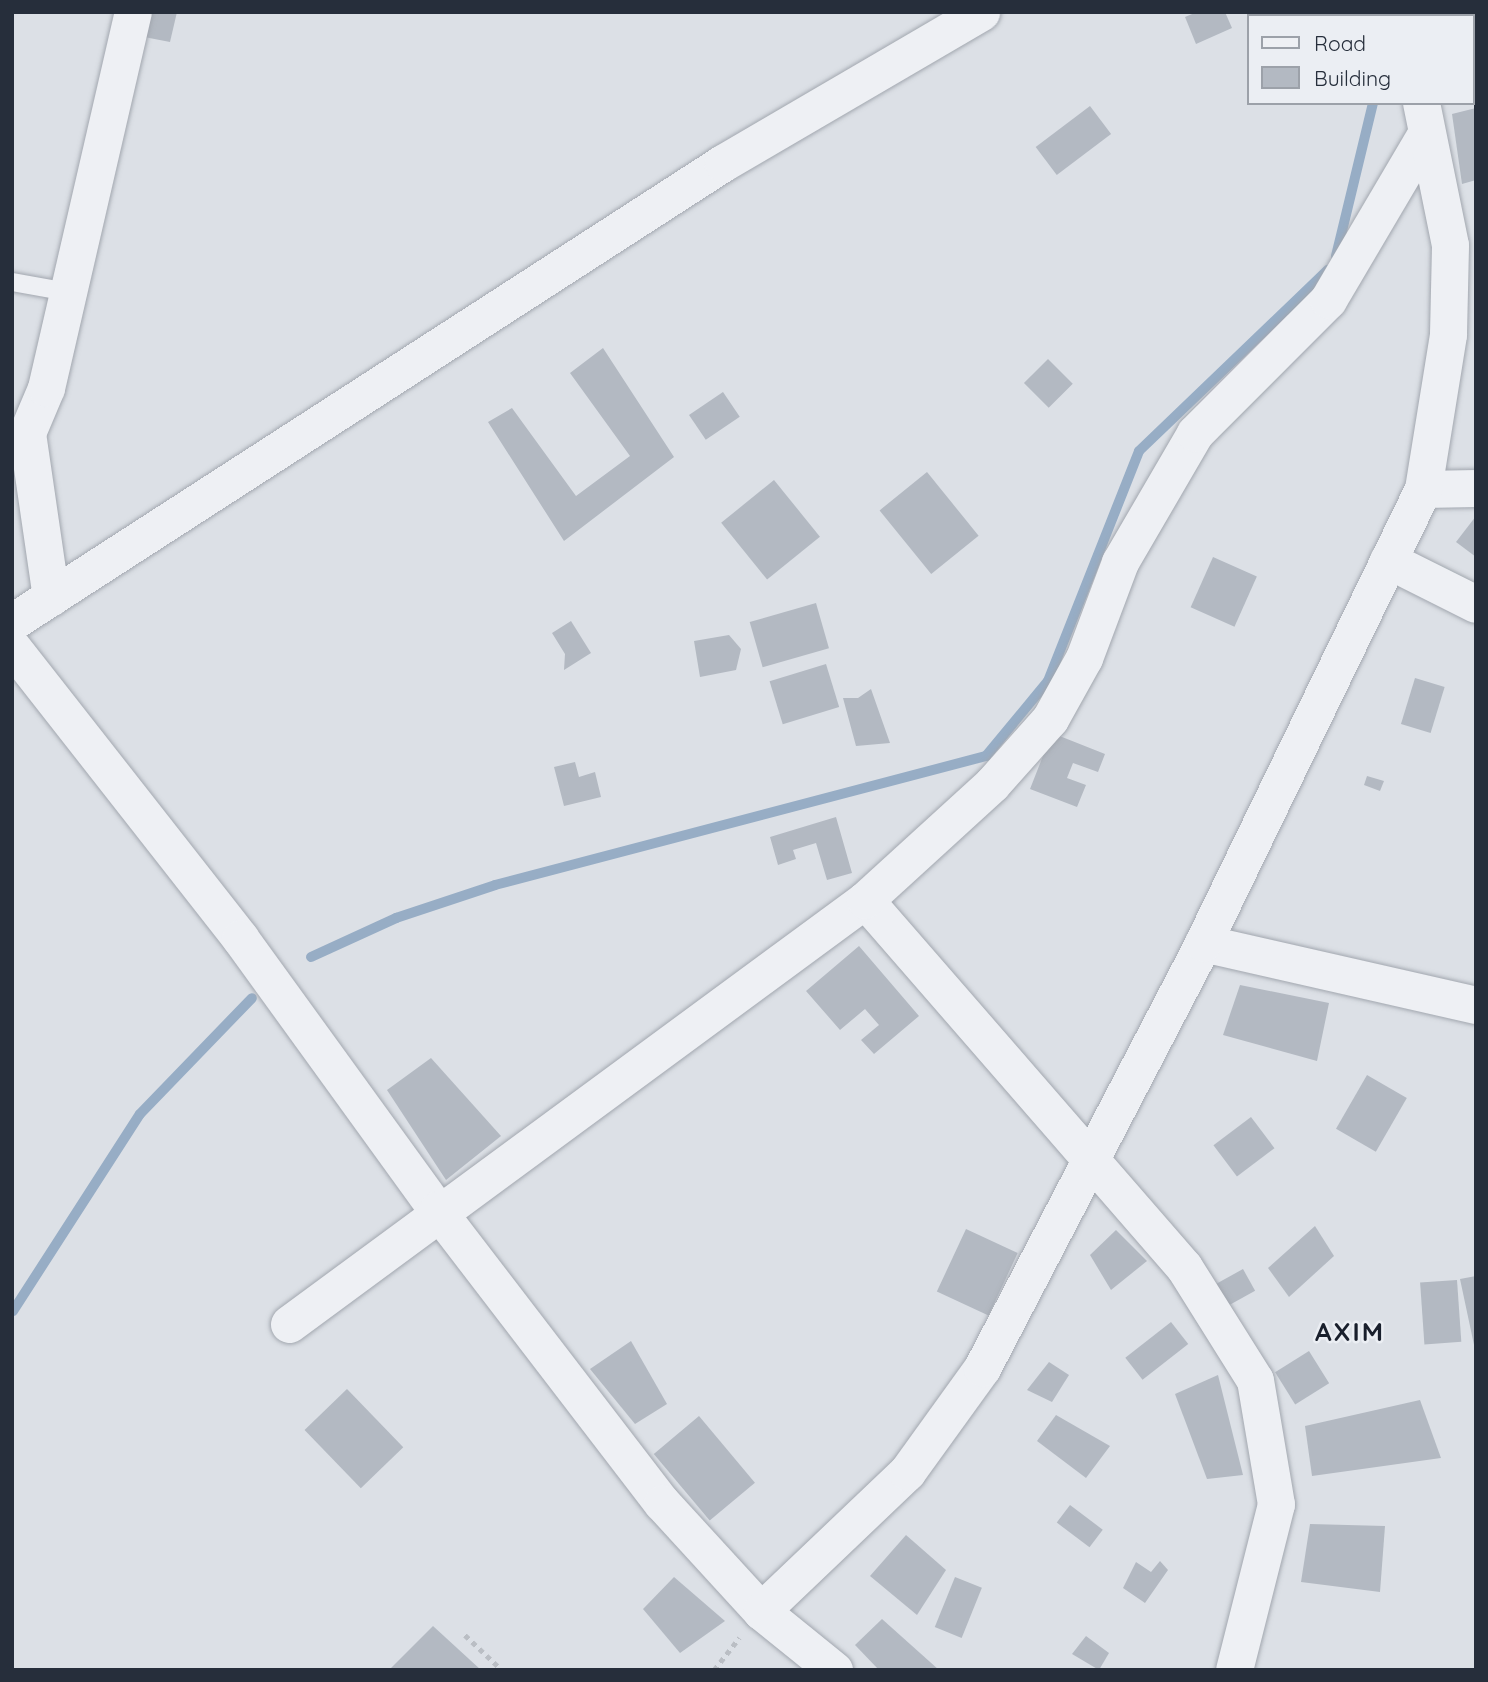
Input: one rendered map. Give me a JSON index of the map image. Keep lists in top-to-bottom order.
{
  "districts": ["AXIM"],
  "legend": ["Road", "Building"]
}
